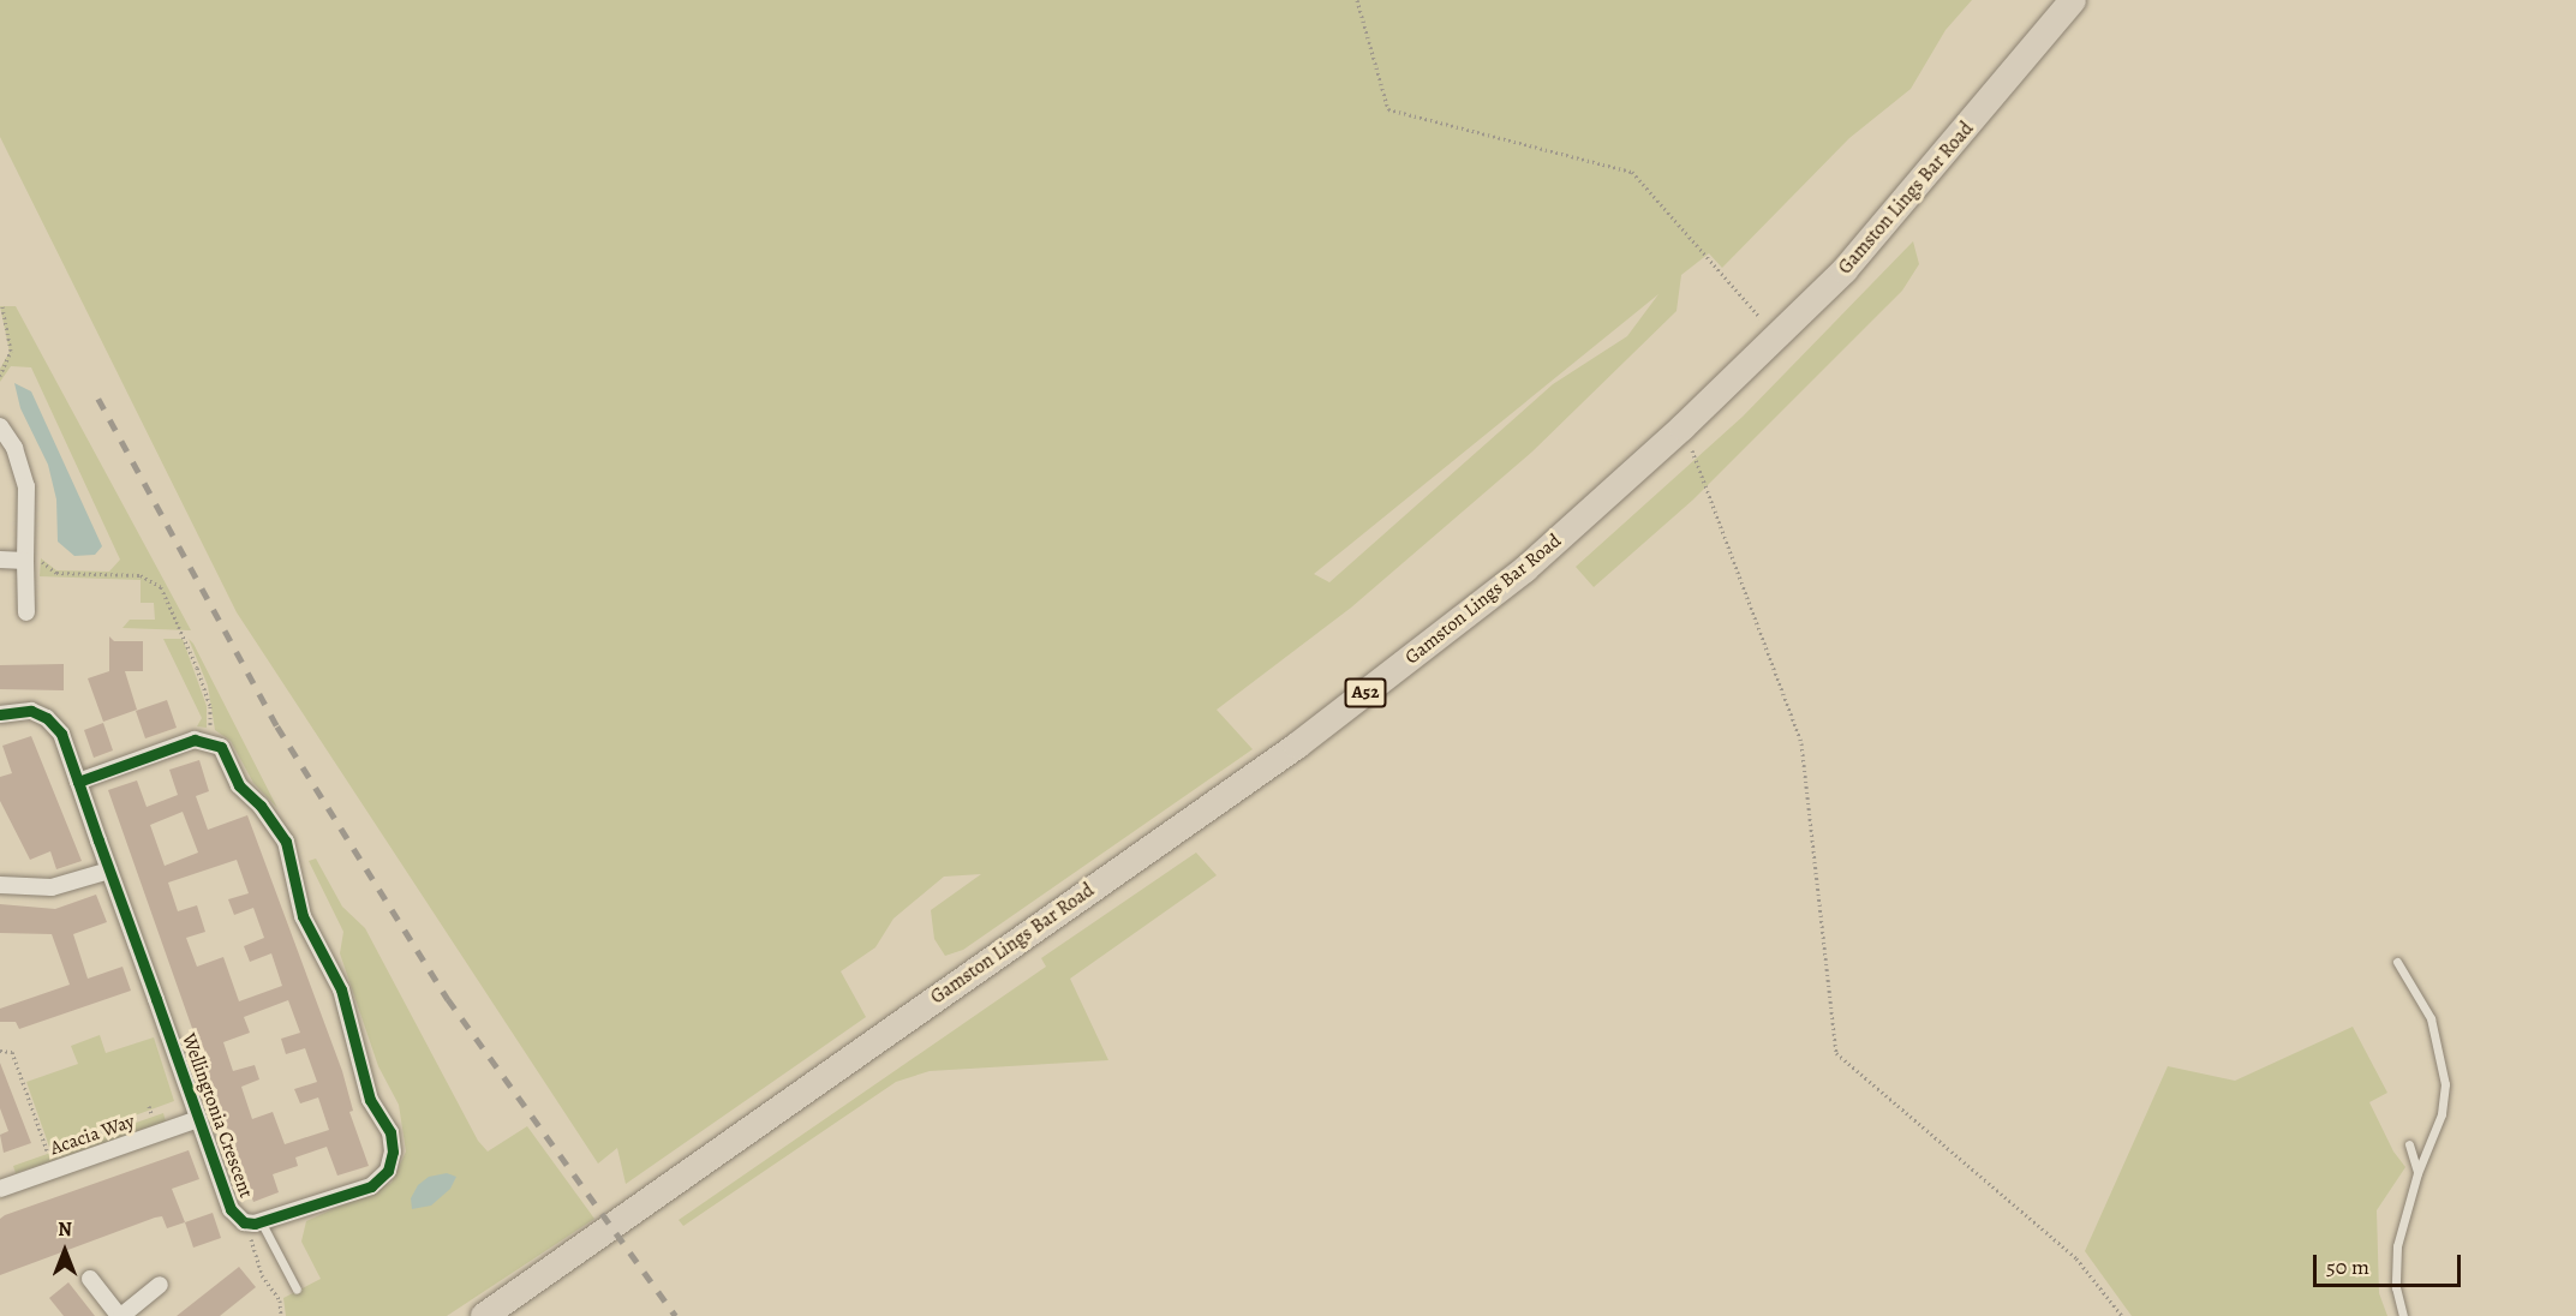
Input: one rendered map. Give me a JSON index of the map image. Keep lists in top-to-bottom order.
{
  "streets": {
    "highway": ["Gamston Lings Bar Road", "A52"],
    "street": ["Wellingtonia Crescent", "Acacia Way"]
  },
  "crossings": [
    ["Wellingtonia Crescent", "Acacia Way"]
  ],
  "scale_bar": "50 m",
  "north": "top"
}
